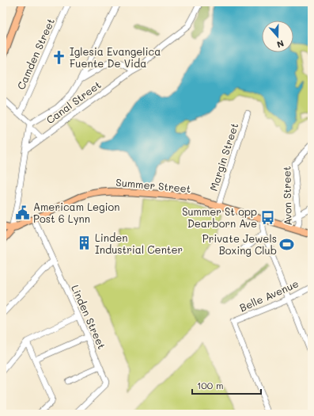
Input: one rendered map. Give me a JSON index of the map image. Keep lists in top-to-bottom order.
{
  "streets": {
    "main road": ["Summer Street"],
    "street": [
      "Camden Street",
      "Canal Street",
      "Margin Street",
      "Avon Street",
      "Belle Avenue",
      "Linden Street"
    ]
  },
  "crossings": [
    ["Margin Street", "Summer Street"],
    ["Summer Street", "Avon Street"],
    ["Summer Street", "Linden Street"]
  ],
  "places": {
    "church": ["Iglesia Evangelica Fuente De Vida"],
    "public building": ["Americam Legion Post 6 Lynn"],
    "bus stop": ["Summer St opp Dearborn Ave"],
    "building": ["Linden Industrial Center"],
    "sports": ["Private Jewels Boxing Club"]
  },
  "scale_bar": "100 m",
  "north": "bottom"
}
